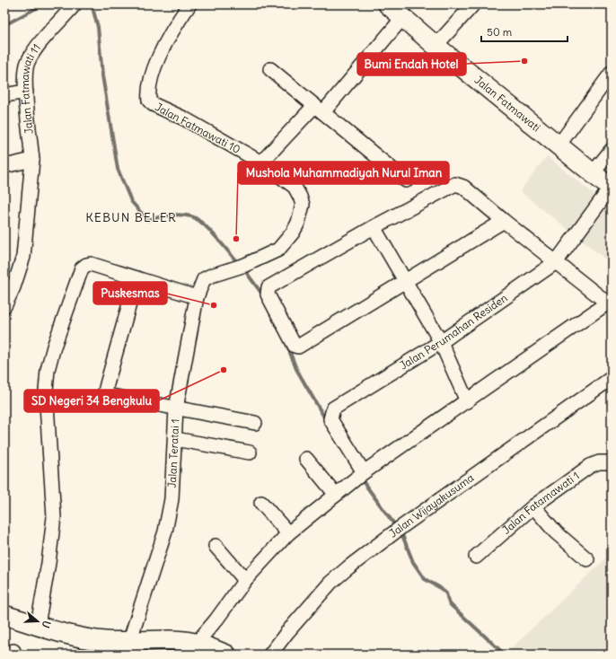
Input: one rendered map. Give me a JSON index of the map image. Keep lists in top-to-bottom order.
{
  "streets": {
    "street": [
      "Jalan Fatmawati 11",
      "Jalan Fatmawati",
      "Jalan Fatmawati 10",
      "Jalan Perumahan Residen",
      "Jalan Teratai 1",
      "Jalan Fatamawati 1",
      "Jalan Wijayakusuma"
    ]
  },
  "crossings": [
    ["Jalan Fatmawati", "Jalan Perumahan Residen"],
    ["Jalan Fatmawati 10", "Jalan Teratai 1"]
  ],
  "districts": ["KEBUN BELER"],
  "places": [
    "Bumi Endah Hotel",
    "Mushola Muhammadiyah Nurul Iman",
    "Puskesmas",
    "SD Negeri 34 Bengkulu"
  ],
  "scale_bar": "50 m",
  "north": "right"
}
